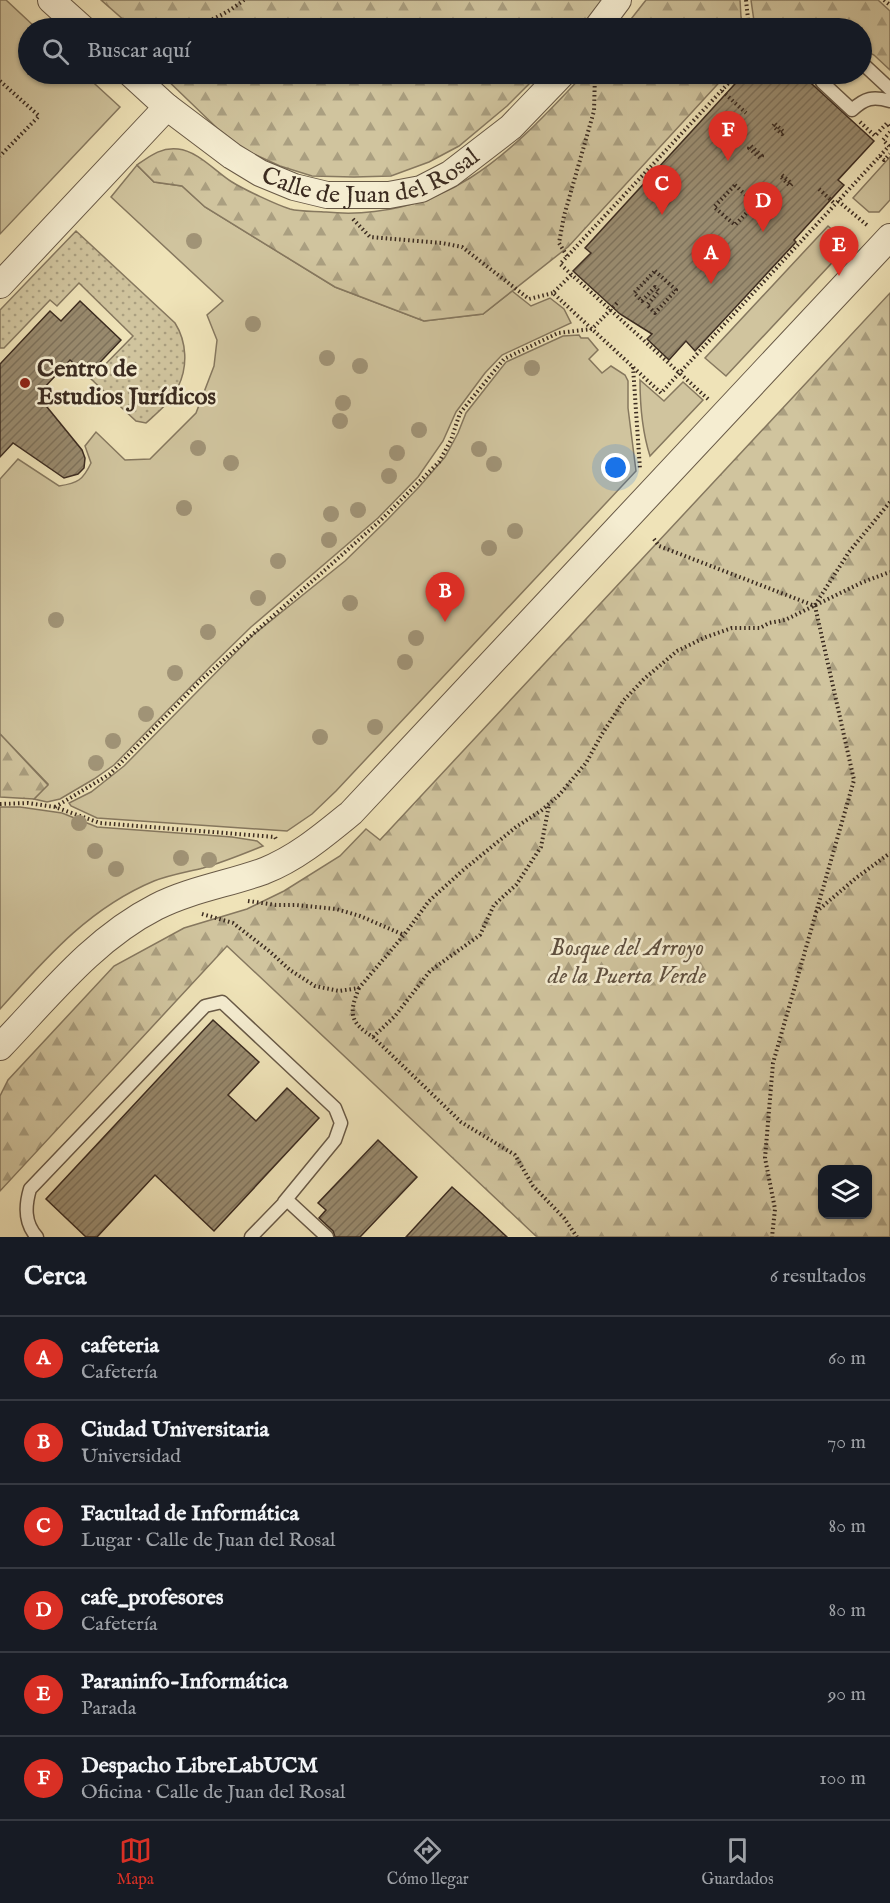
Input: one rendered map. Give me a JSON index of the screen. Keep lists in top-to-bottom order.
{
  "streets": {
    "street": ["Calle de Juan del Rosal"]
  },
  "parks": ["Bosque del Arroyo de la Puerta Verde"],
  "places": ["Centro de Estudios Jurídicos"],
  "page": {
    "search": "Buscar aquí",
    "pins": [
      "F",
      "C",
      "D",
      "E",
      "A",
      "B"
    ],
    "heading": ["Cerca", "6 resultados"],
    "list": [
      {
        "mark": "A",
        "name": "cafeteria",
        "note": "Cafetería",
        "value": "60 m"
      },
      {
        "mark": "B",
        "name": "Ciudad Universitaria",
        "note": "Universidad",
        "value": "70 m"
      },
      {
        "mark": "C",
        "name": "Facultad de Informática",
        "note": "Lugar · Calle de Juan del Rosal",
        "value": "80 m"
      },
      {
        "mark": "D",
        "name": "cafe_profesores",
        "note": "Cafetería",
        "value": "80 m"
      },
      {
        "mark": "E",
        "name": "Paraninfo-Informática",
        "note": "Parada",
        "value": "90 m"
      },
      {
        "mark": "F",
        "name": "Despacho LibreLabUCM",
        "note": "Oficina · Calle de Juan del Rosal",
        "value": "100 m"
      }
    ],
    "nav": ["Mapa", "Cómo llegar", "Guardados"]
  }
}
